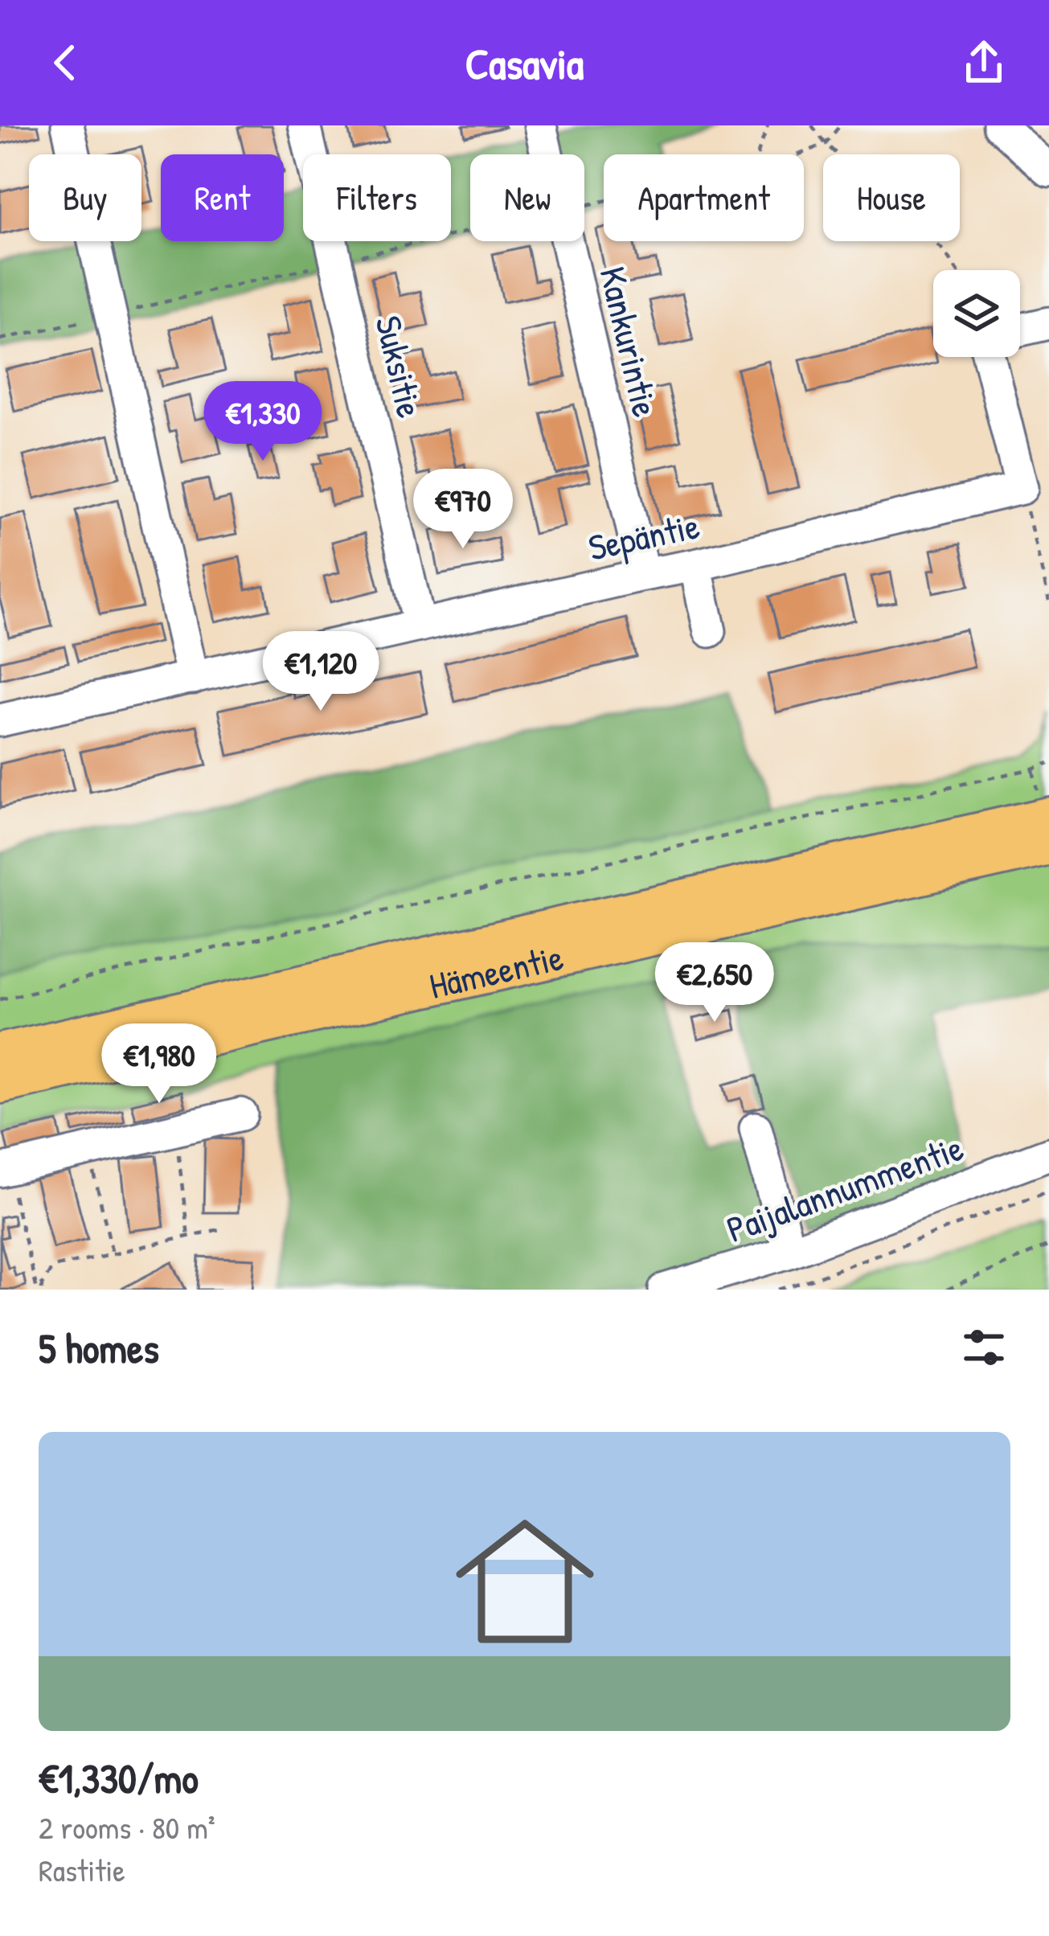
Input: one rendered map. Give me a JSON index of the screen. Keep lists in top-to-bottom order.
{
  "streets": {
    "main road": ["Hämeentie"],
    "street": [
      "Kankurintie",
      "Suksitie",
      "Sepäntie",
      "Paijalannummentie"
    ]
  },
  "crossings": [
    ["Kankurintie", "Sepäntie"],
    ["Suksitie", "Sepäntie"]
  ],
  "page": {
    "header": "Casavia",
    "chip": [
      "Buy",
      "Rent",
      "Filters",
      "New",
      "Apartment",
      "House"
    ],
    "price": [
      "€1,330",
      "€970",
      "€1,120",
      "€2,650",
      "€1,980"
    ],
    "heading": "5 homes",
    "list": [
      {
        "name": "€1,330/mo",
        "note": "2 rooms · 80 m² · Rastitie"
      }
    ]
  }
}
